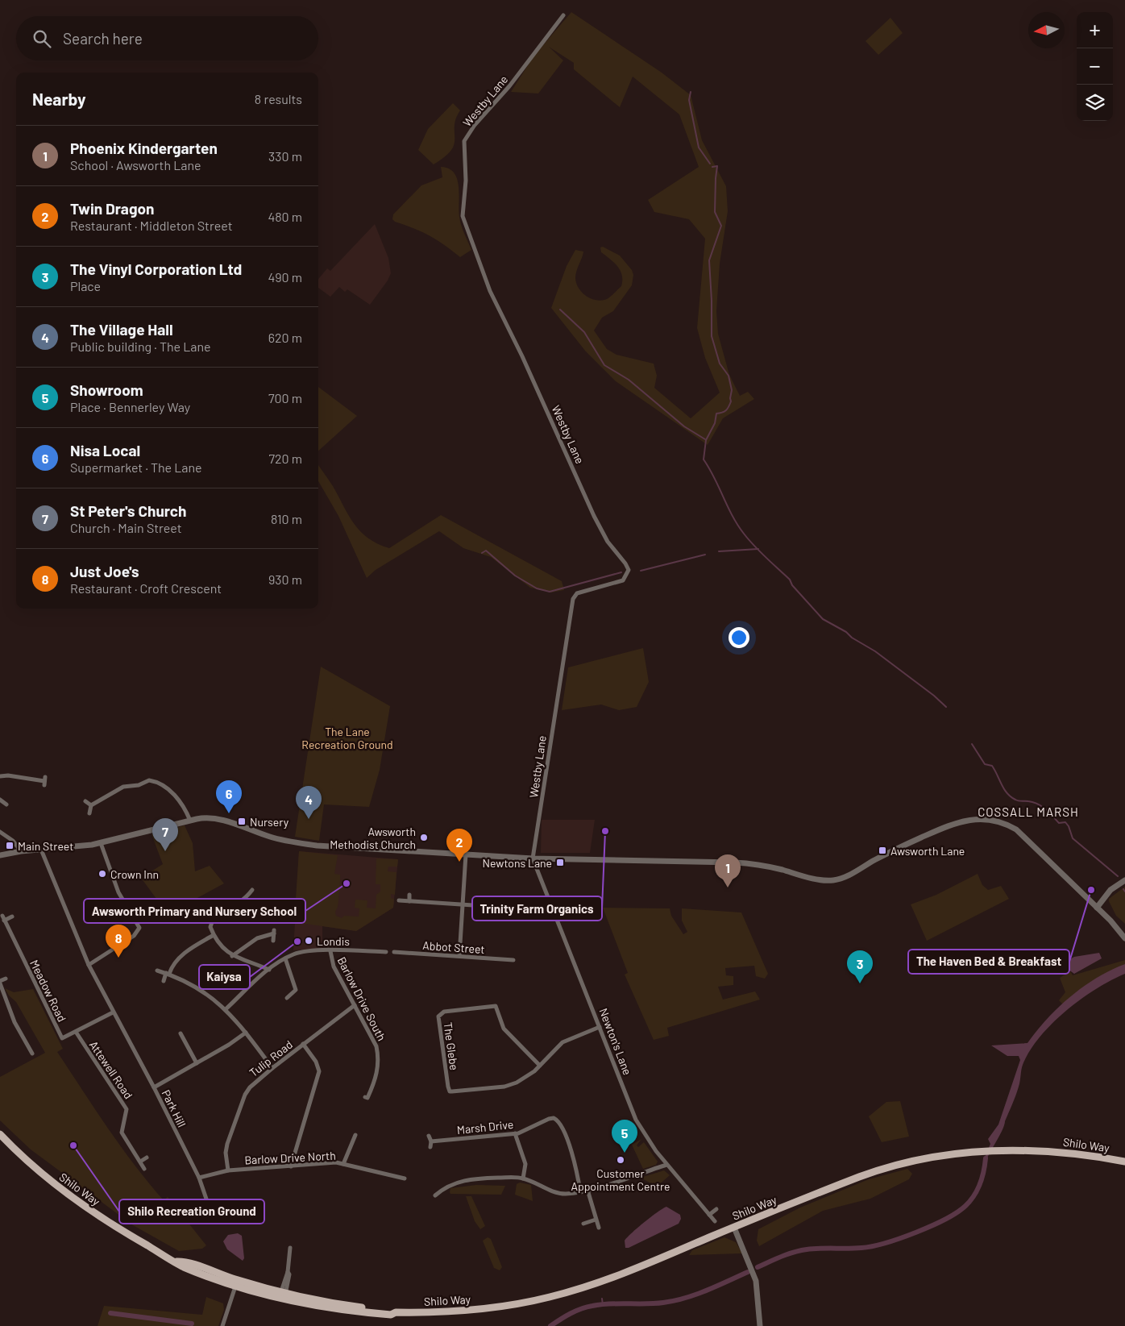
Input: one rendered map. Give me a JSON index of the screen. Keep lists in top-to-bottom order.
{
  "streets": {
    "main road": ["Shilo Way"],
    "street": [
      "Westby Lane",
      "Abbot Street",
      "Meadow Road",
      "Barlow Drive South",
      "Newton's Lane",
      "The Glebe",
      "Tulip Road",
      "Attewell Road",
      "Park Hill",
      "Marsh Drive",
      "Barlow Drive North"
    ]
  },
  "crossings": [
    ["Westby Lane", "Newton's Lane"],
    ["Meadow Road", "Attewell Road"],
    ["Meadow Road", "Park Hill"],
    ["Barlow Drive South", "Tulip Road"],
    ["Newton's Lane", "The Glebe"],
    ["Tulip Road", "Barlow Drive North"],
    ["Park Hill", "Barlow Drive North"]
  ],
  "districts": ["COSSALL MARSH"],
  "parks": ["The Lane Recreation Ground"],
  "places": {
    "transit": [
      "Nursery",
      "Main Street",
      "Awsworth Lane",
      "Newtons Lane"
    ],
    "other": [
      "Trinity Farm Organics",
      "Awsworth Methodist Church",
      "Crown Inn",
      "Awsworth Primary and Nursery School",
      "The Haven Bed & Breakfast",
      "Londis",
      "Kaiysa",
      "Shilo Recreation Ground",
      "Customer Appointment Centre"
    ]
  },
  "north": "left",
  "page": {
    "map_buttons": ["+", "−"],
    "search": "Search here",
    "heading": ["Nearby", "8 results"],
    "list": [
      {
        "mark": "1",
        "name": "Phoenix Kindergarten",
        "note": "School · Awsworth Lane",
        "value": "330 m"
      },
      {
        "mark": "2",
        "name": "Twin Dragon",
        "note": "Restaurant · Middleton Street",
        "value": "480 m"
      },
      {
        "mark": "3",
        "name": "The Vinyl Corporation Ltd",
        "note": "Place",
        "value": "490 m"
      },
      {
        "mark": "4",
        "name": "The Village Hall",
        "note": "Public building · The Lane",
        "value": "620 m"
      },
      {
        "mark": "5",
        "name": "Showroom",
        "note": "Place · Bennerley Way",
        "value": "700 m"
      },
      {
        "mark": "6",
        "name": "Nisa Local",
        "note": "Supermarket · The Lane",
        "value": "720 m"
      },
      {
        "mark": "7",
        "name": "St Peter's Church",
        "note": "Church · Main Street",
        "value": "810 m"
      },
      {
        "mark": "8",
        "name": "Just Joe's",
        "note": "Restaurant · Croft Crescent",
        "value": "930 m"
      }
    ],
    "pins": [
      "6",
      "4",
      "7",
      "2",
      "1",
      "8",
      "3",
      "5"
    ]
  }
}
